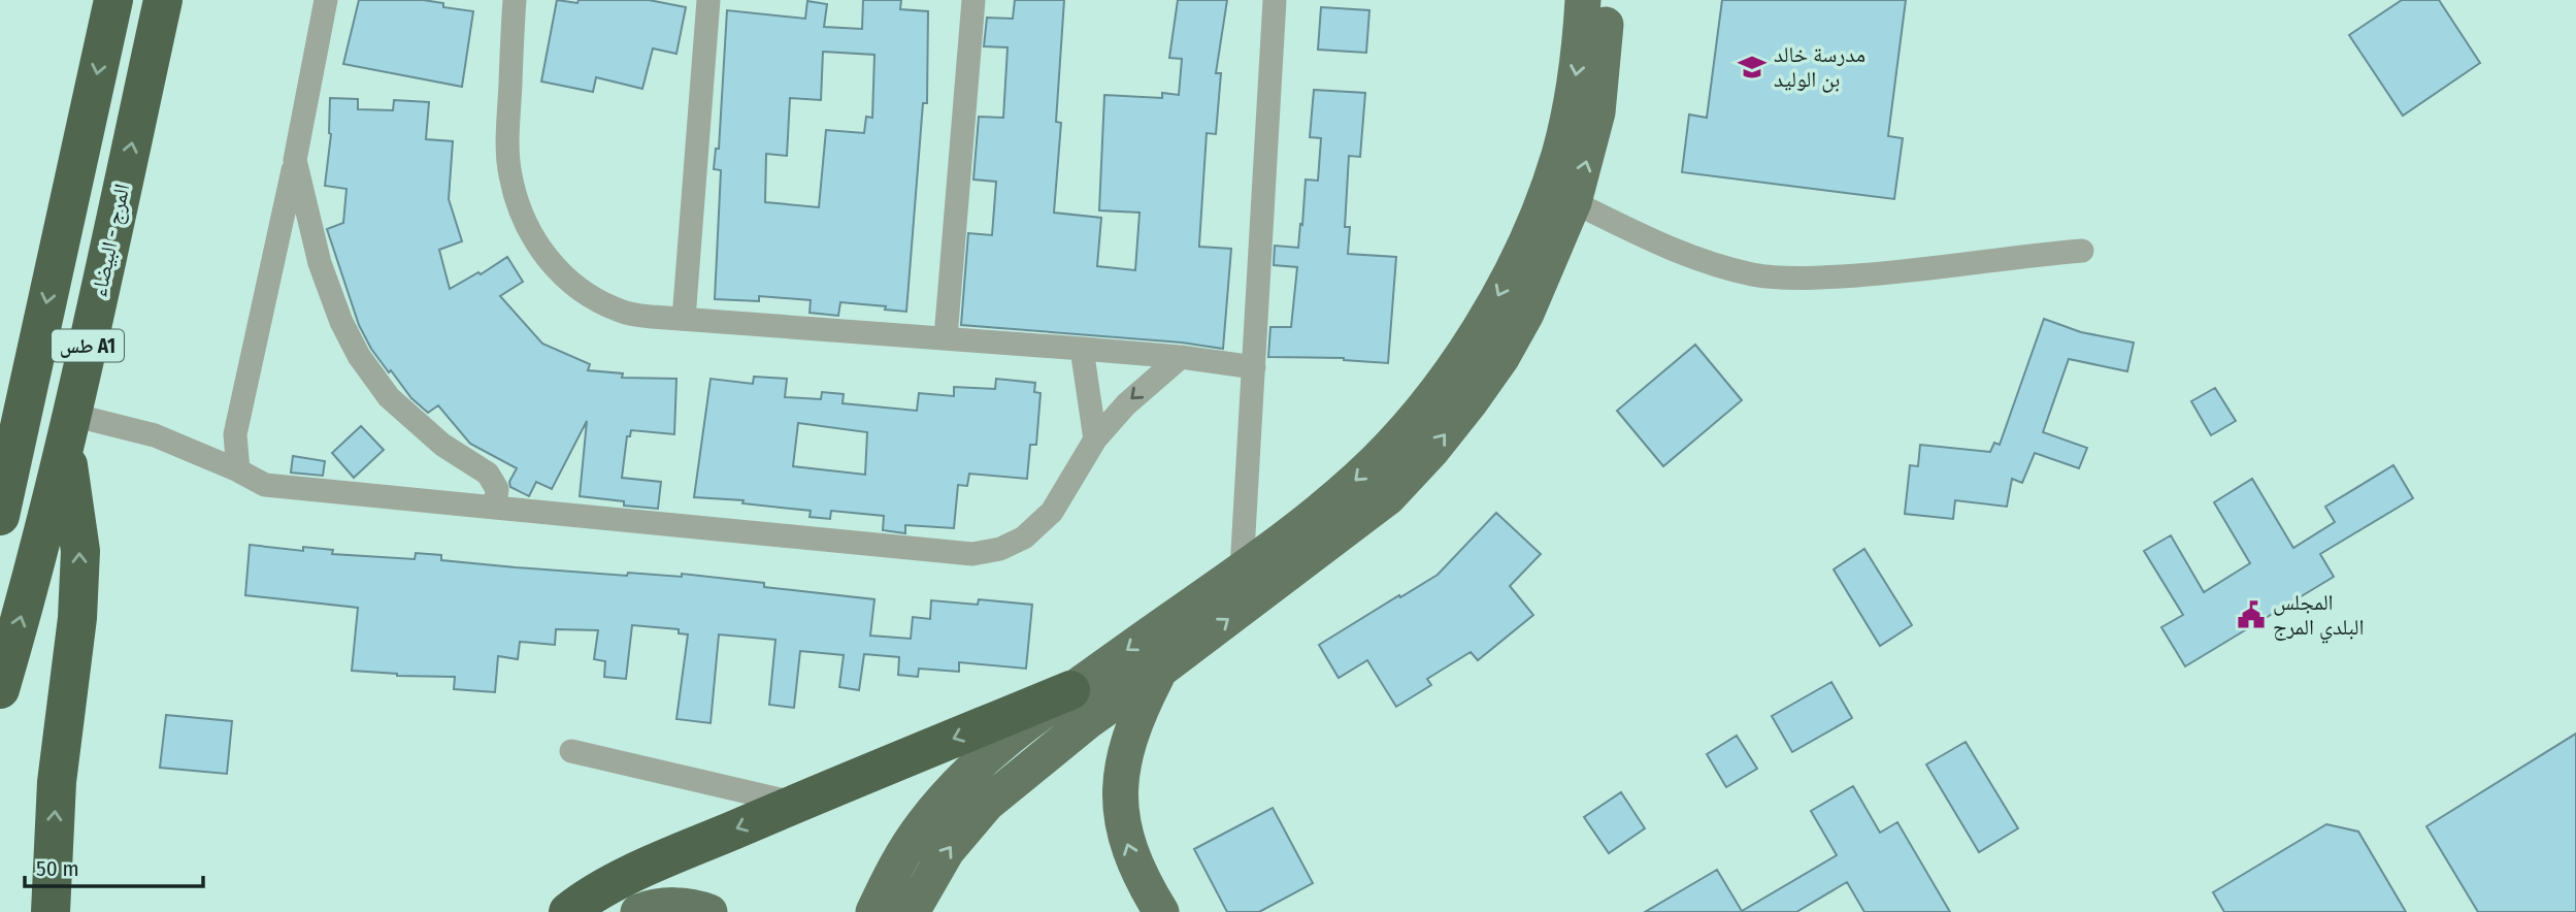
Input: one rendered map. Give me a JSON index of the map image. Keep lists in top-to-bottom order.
{
  "streets": {
    "highway": ["المرج - البيضاء", "طس A1"]
  },
  "places": {
    "school or university": ["مدرسة خالد بن الوليد"],
    "public building": ["المجلس البلدي المرج"]
  },
  "scale_bar": "50 m"
}
